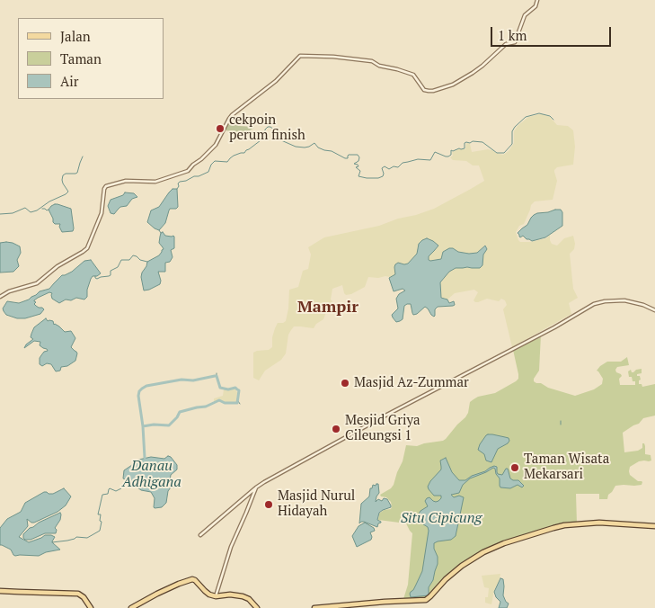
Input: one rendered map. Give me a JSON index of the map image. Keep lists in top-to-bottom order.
{
  "districts": ["Mampir"],
  "water": ["Danau Adhigana", "Situ Cipicung"],
  "places": [
    "cekpoin perum finish",
    "Masjid Az-Zummar",
    "Mesjid Griya Cileungsi 1",
    "Taman Wisata Mekarsari",
    "Masjid Nurul Hidayah"
  ],
  "legend": ["Jalan", "Taman", "Air"],
  "scale_bar": "1 km"
}
